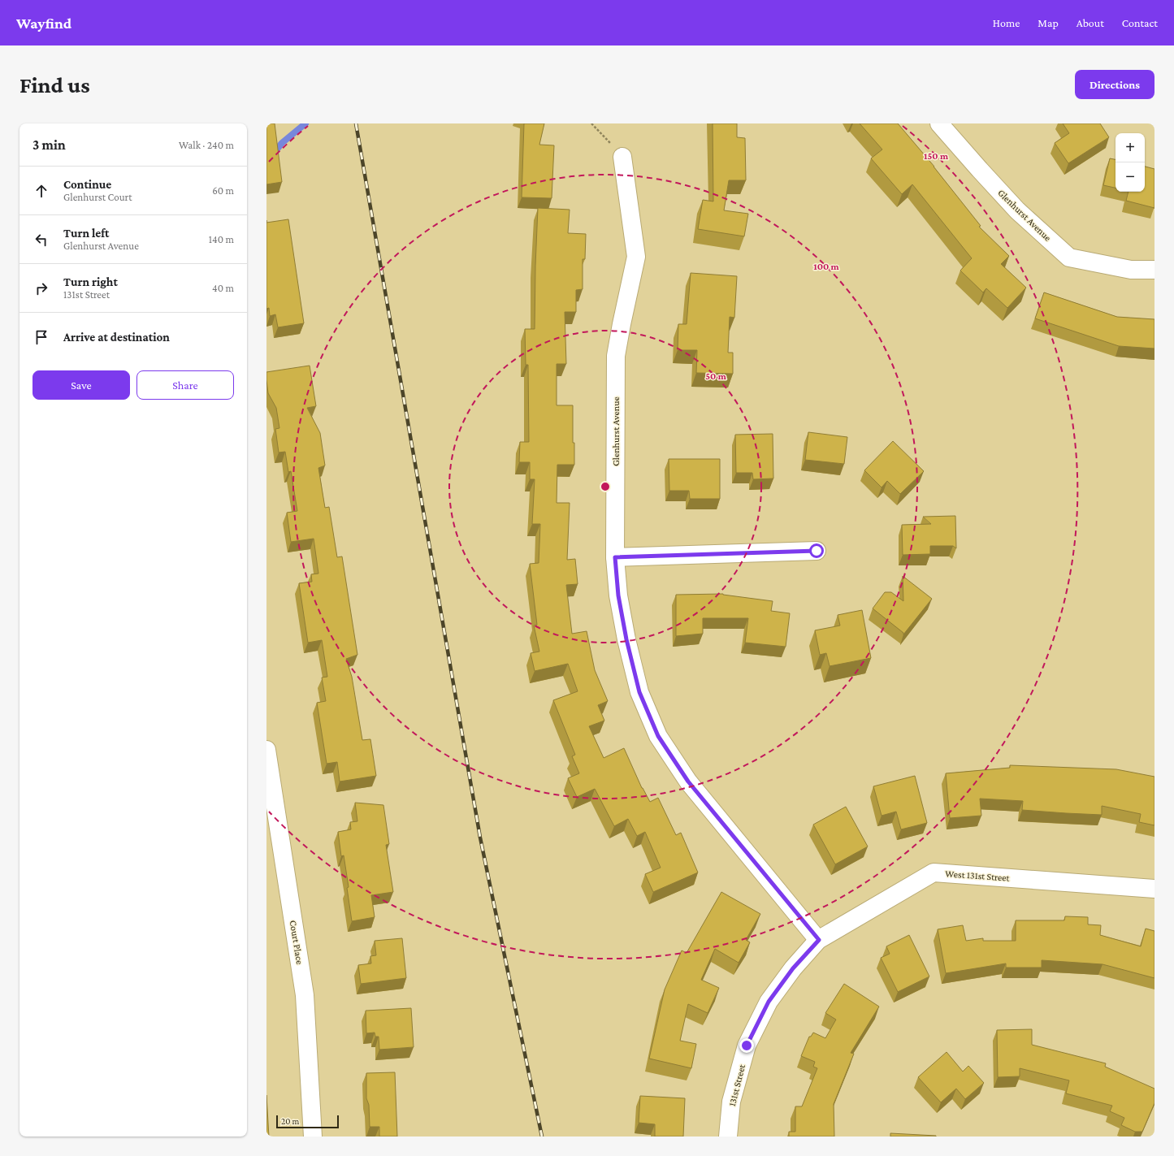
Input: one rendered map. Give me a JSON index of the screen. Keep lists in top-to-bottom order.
{
  "streets": {
    "street": [
      "Glenhurst Avenue",
      "West 131st Street",
      "Court Place",
      "131st Street"
    ]
  },
  "crossings": [
    ["Glenhurst Avenue", "West 131st Street"],
    ["Glenhurst Avenue", "131st Street"],
    ["West 131st Street", "131st Street"]
  ],
  "scale_bar": "20 m",
  "page": {
    "header": "Wayfind",
    "nav": [
      "Home",
      "Map",
      "About",
      "Contact"
    ],
    "buttons": [
      "Directions",
      ["Save", "Share"]
    ],
    "title": "Find us",
    "heading": ["3 min", "Walk · 240 m"],
    "map_buttons": ["+", "−"],
    "list": [
      ["Continue", "Glenhurst Court", "60 m"],
      ["Turn left", "Glenhurst Avenue", "140 m"],
      ["Turn right", "131st Street", "40 m"],
      "Arrive at destination"
    ],
    "scale": "20 m"
  },
  "rings": ["150 m", "100 m", "50 m"]
}
